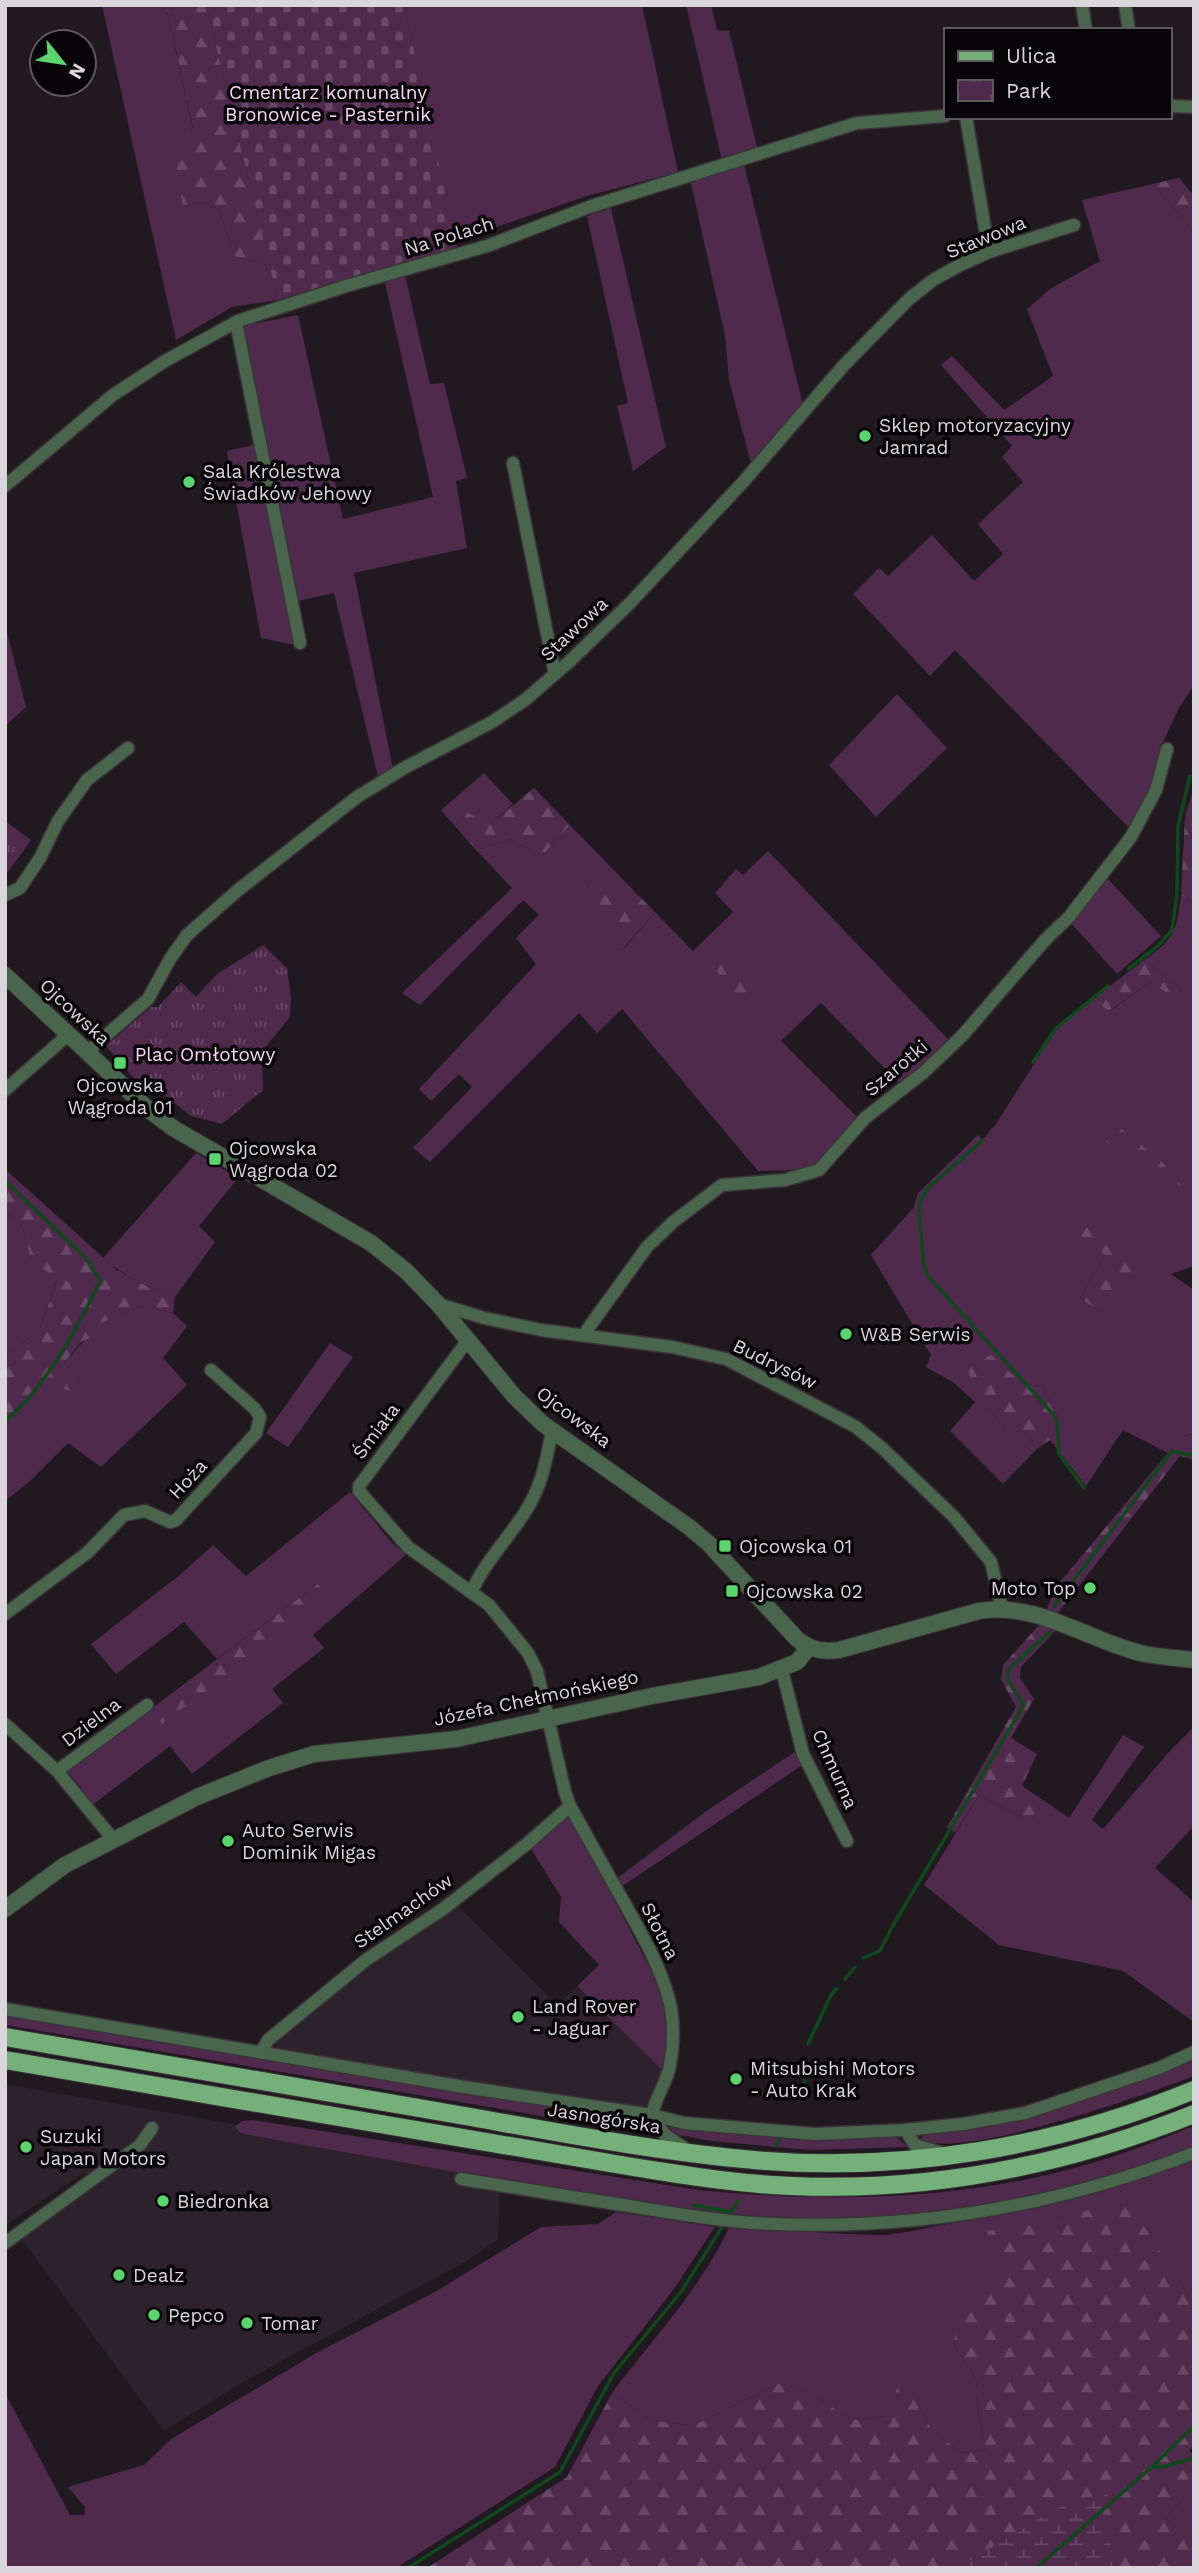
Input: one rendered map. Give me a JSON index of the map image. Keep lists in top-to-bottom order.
{
  "streets": {
    "main road": ["Jasnogórska"],
    "street": [
      "Na Polach",
      "Stawowa",
      "Ojcowska",
      "Szarotki",
      "Budrysów",
      "Śmiała",
      "Hoża",
      "Józefa Chełmońskiego",
      "Dzielna",
      "Chmurna",
      "Stelmachów",
      "Słotna"
    ]
  },
  "crossings": [
    ["Stawowa", "Ojcowska"],
    ["Ojcowska", "Budrysów"],
    ["Ojcowska", "Śmiała"],
    ["Ojcowska", "Józefa Chełmońskiego"],
    ["Szarotki", "Budrysów"],
    ["Śmiała", "Józefa Chełmońskiego"],
    ["Śmiała", "Słotna"],
    ["Józefa Chełmońskiego", "Dzielna"],
    ["Józefa Chełmońskiego", "Chmurna"],
    ["Józefa Chełmońskiego", "Słotna"],
    ["Stelmachów", "Słotna"]
  ],
  "parks": ["Cmentarz komunalny Bronowice - Pasternik", "Plac Omłotowy"],
  "places": {
    "other": [
      "Sklep motoryzacyjny Jamrad",
      "Sala Królestwa Świadków Jehowy",
      "W&B Serwis",
      "Moto Top",
      "Auto Serwis Dominik Migas",
      "Land Rover - Jaguar",
      "Mitsubishi Motors - Auto Krak",
      "Suzuki Japan Motors",
      "Biedronka",
      "Dealz",
      "Pepco",
      "Tomar"
    ],
    "transit": [
      "Ojcowska Wągroda 01",
      "Ojcowska Wągroda 02",
      "Ojcowska 01",
      "Ojcowska 02"
    ]
  },
  "legend": ["Ulica", "Park"],
  "north": "bottom right"
}
